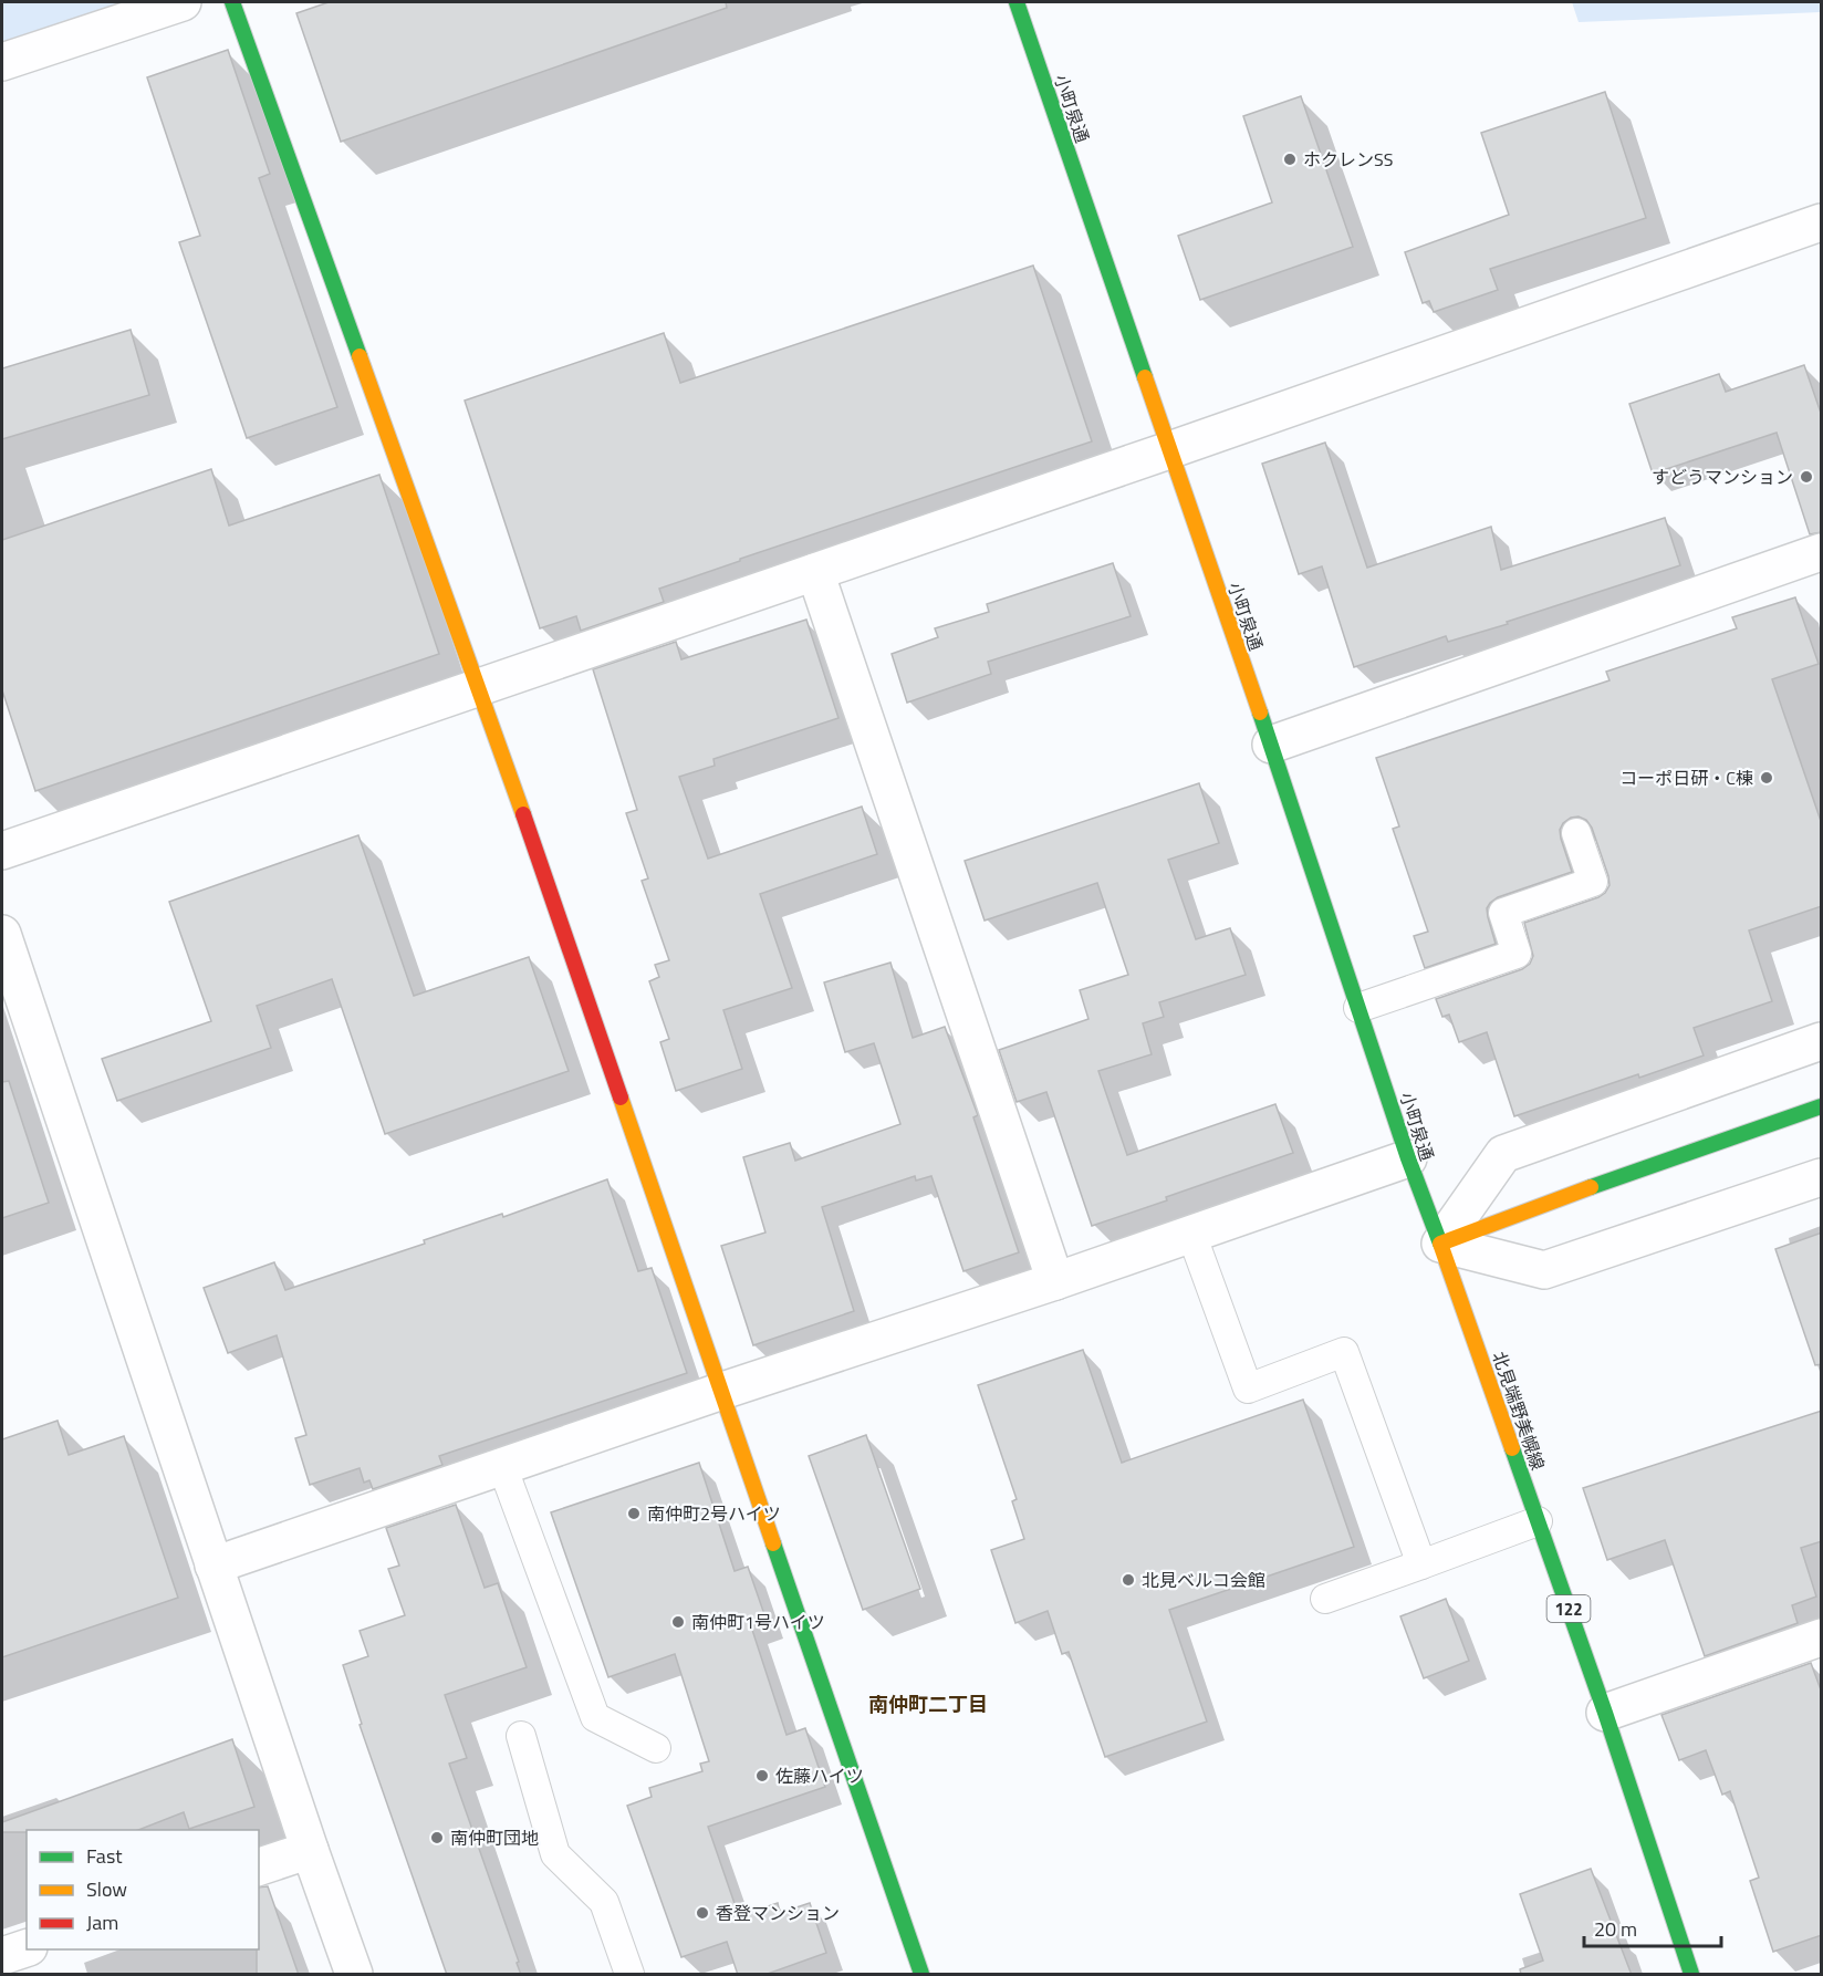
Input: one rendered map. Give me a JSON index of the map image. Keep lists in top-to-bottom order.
{
  "streets": {
    "street": ["小町泉通", "北見端野美幌線", "122"]
  },
  "crossings": [
    ["小町泉通", "北見端野美幌線"]
  ],
  "districts": ["南仲町二丁目"],
  "places": [
    "ホクレンSS",
    "すどうマンション",
    "コーポ日研・C棟",
    "南仲町2号ハイツ",
    "北見ベルコ会館",
    "南仲町1号ハイツ",
    "佐藤ハイツ",
    "南仲町団地",
    "香登マンション"
  ],
  "legend": ["Fast", "Slow", "Jam"],
  "scale_bar": "20 m"
}
